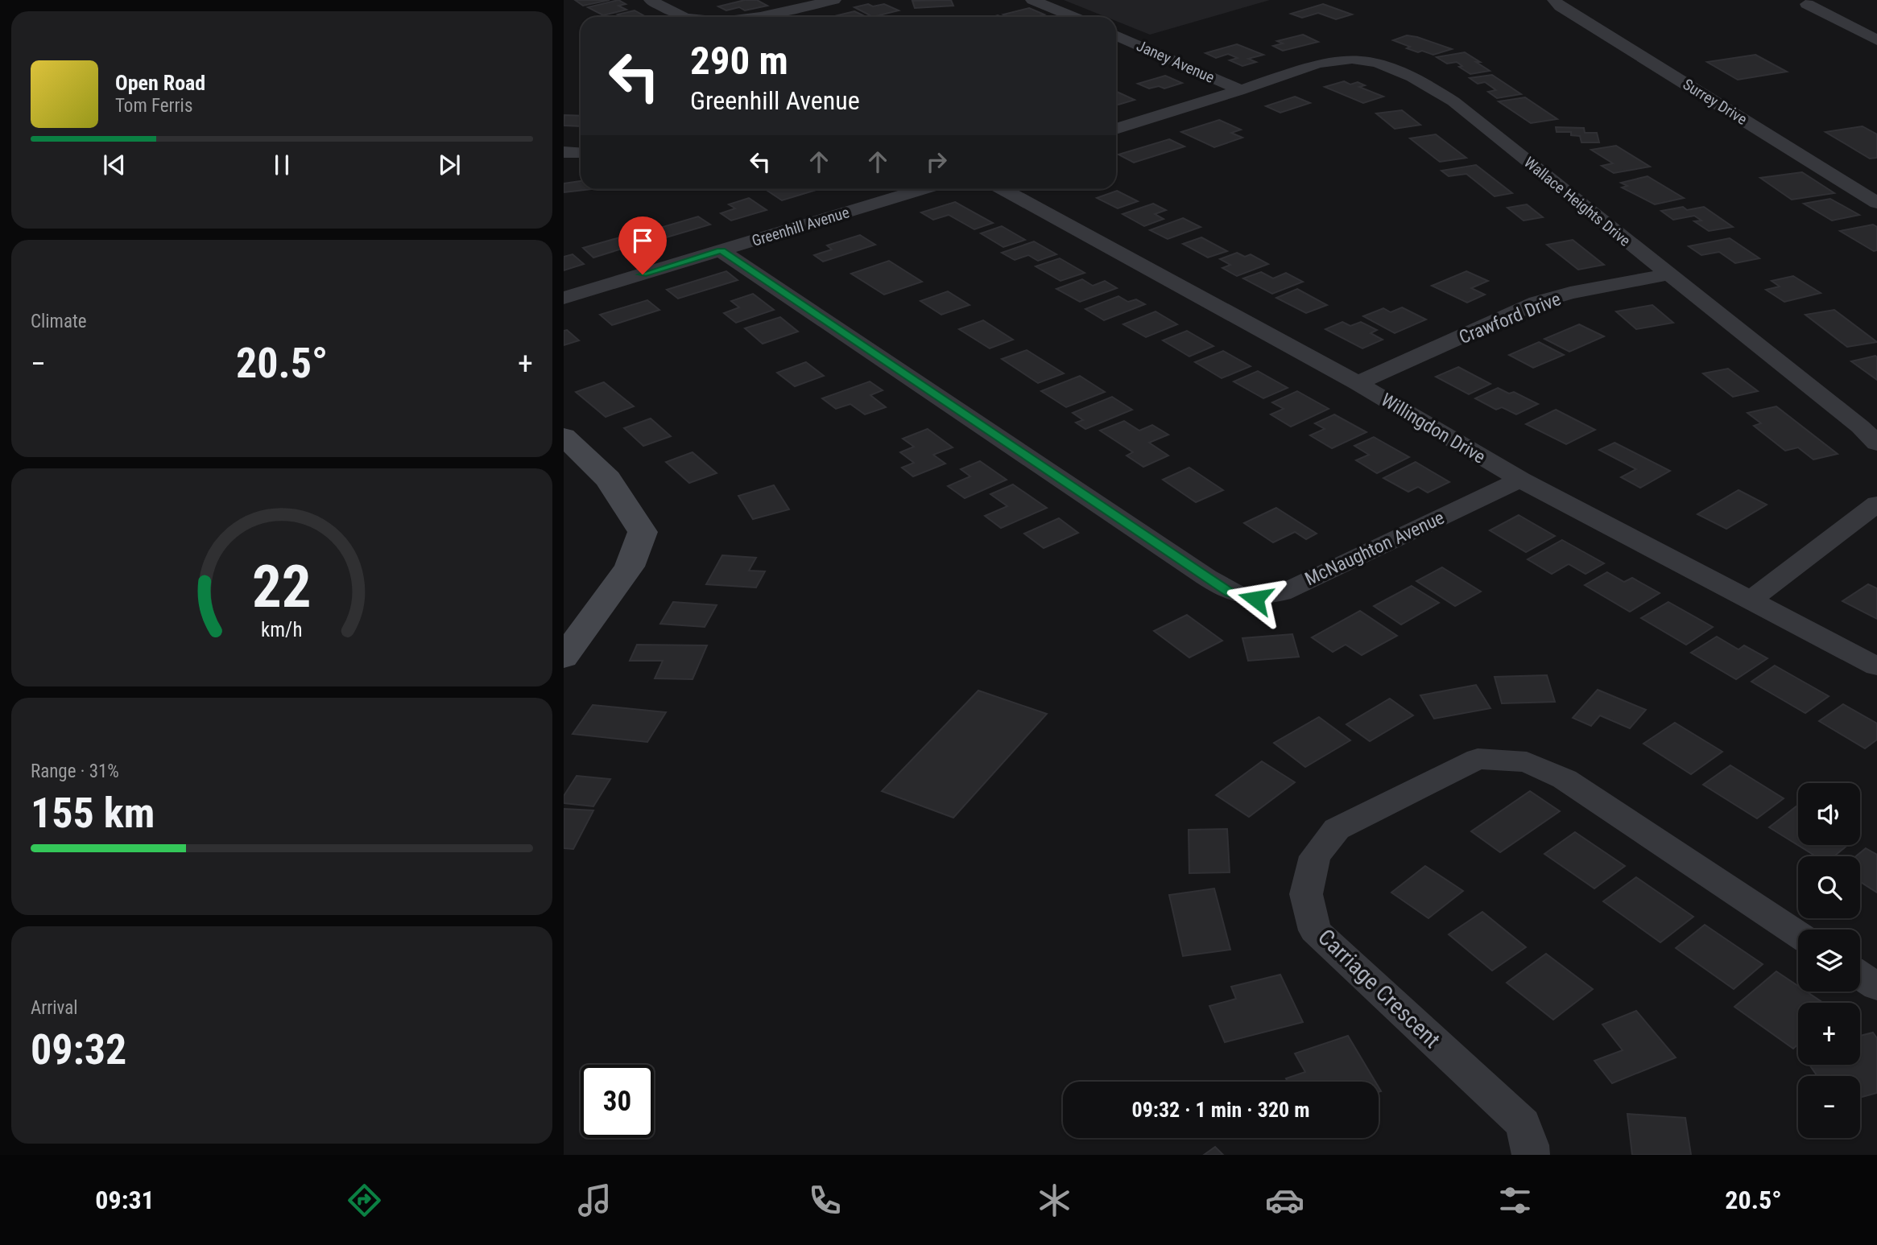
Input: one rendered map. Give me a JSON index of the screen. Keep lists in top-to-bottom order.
{
  "streets": {
    "street": [
      "Janey Avenue",
      "Surrey Drive",
      "Wallace Heights Drive",
      "Greenhill Avenue",
      "Crawford Drive",
      "Willingdon Drive",
      "McNaughton Avenue",
      "Carriage Crescent"
    ]
  },
  "crossings": [
    ["Janey Avenue", "Wallace Heights Drive"],
    ["Wallace Heights Drive", "Crawford Drive"],
    ["Greenhill Avenue", "McNaughton Avenue"],
    ["Crawford Drive", "Willingdon Drive"],
    ["Willingdon Drive", "McNaughton Avenue"]
  ],
  "page": {
    "turn": ["290 m", "Greenhill Avenue"],
    "song": ["Open Road", "Tom Ferris"],
    "tile": [
      "Climate",
      ["Range · 31%", "155 km"],
      ["Arrival", "09:32"]
    ],
    "heat": ["−", "20.5°", "+"],
    "map_buttons": ["+", "−"],
    "limit": "30",
    "trip": "09:32 · 1 min · 320 m",
    "tabs": ["09:31", "20.5°"],
    "gauge": ["22", "km/h"]
  }
}
